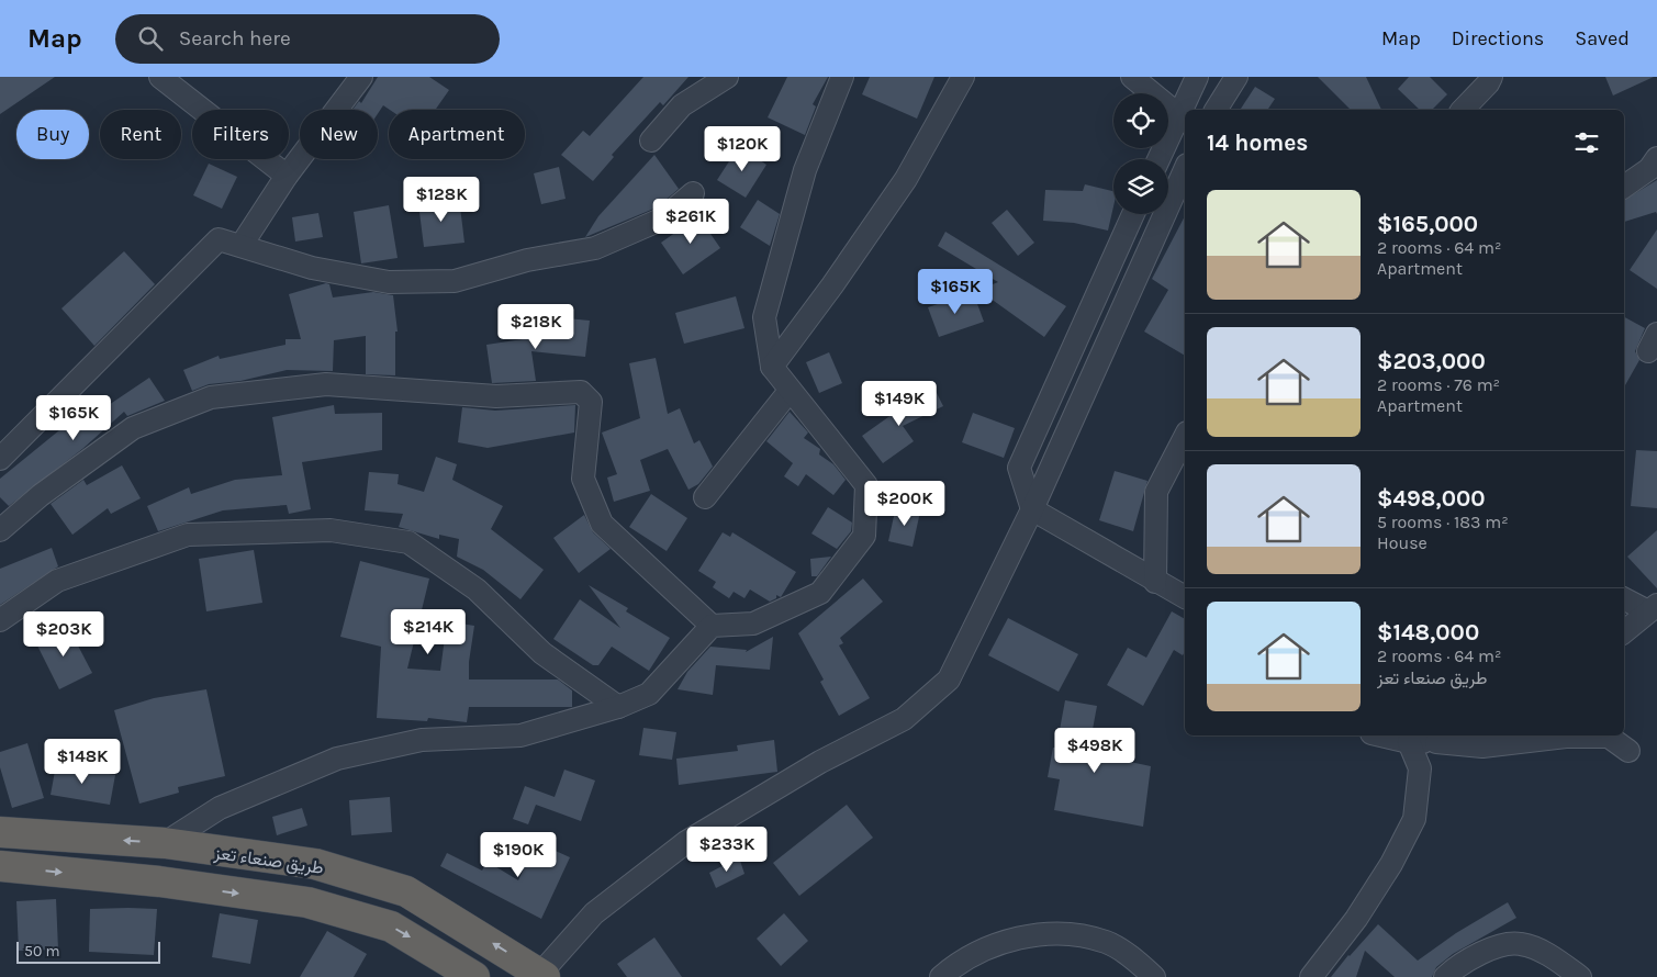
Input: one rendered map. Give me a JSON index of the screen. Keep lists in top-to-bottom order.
{
  "streets": {
    "highway": ["طريق صنعاء تعز"]
  },
  "scale_bar": "50 m",
  "page": {
    "header": "Map",
    "search": "Search here",
    "nav": ["Map", "Directions", "Saved"],
    "chip": [
      "Buy",
      "Rent",
      "Filters",
      "New",
      "Apartment"
    ],
    "heading": "14 homes",
    "price": [
      "$120K",
      "$128K",
      "$261K",
      "$165K",
      "$218K",
      "$149K",
      "$165K",
      "$200K",
      "$214K",
      "$203K",
      "$498K",
      "$148K",
      "$233K",
      "$190K"
    ],
    "list": [
      {
        "name": "$165,000",
        "note": "2 rooms · 64 m² · Apartment"
      },
      {
        "name": "$203,000",
        "note": "2 rooms · 76 m² · Apartment"
      },
      {
        "name": "$498,000",
        "note": "5 rooms · 183 m² · House"
      },
      {
        "name": "$148,000",
        "note": "2 rooms · 64 m² · طريق صنعاء تعز"
      }
    ],
    "scale": "50 m"
  }
}
